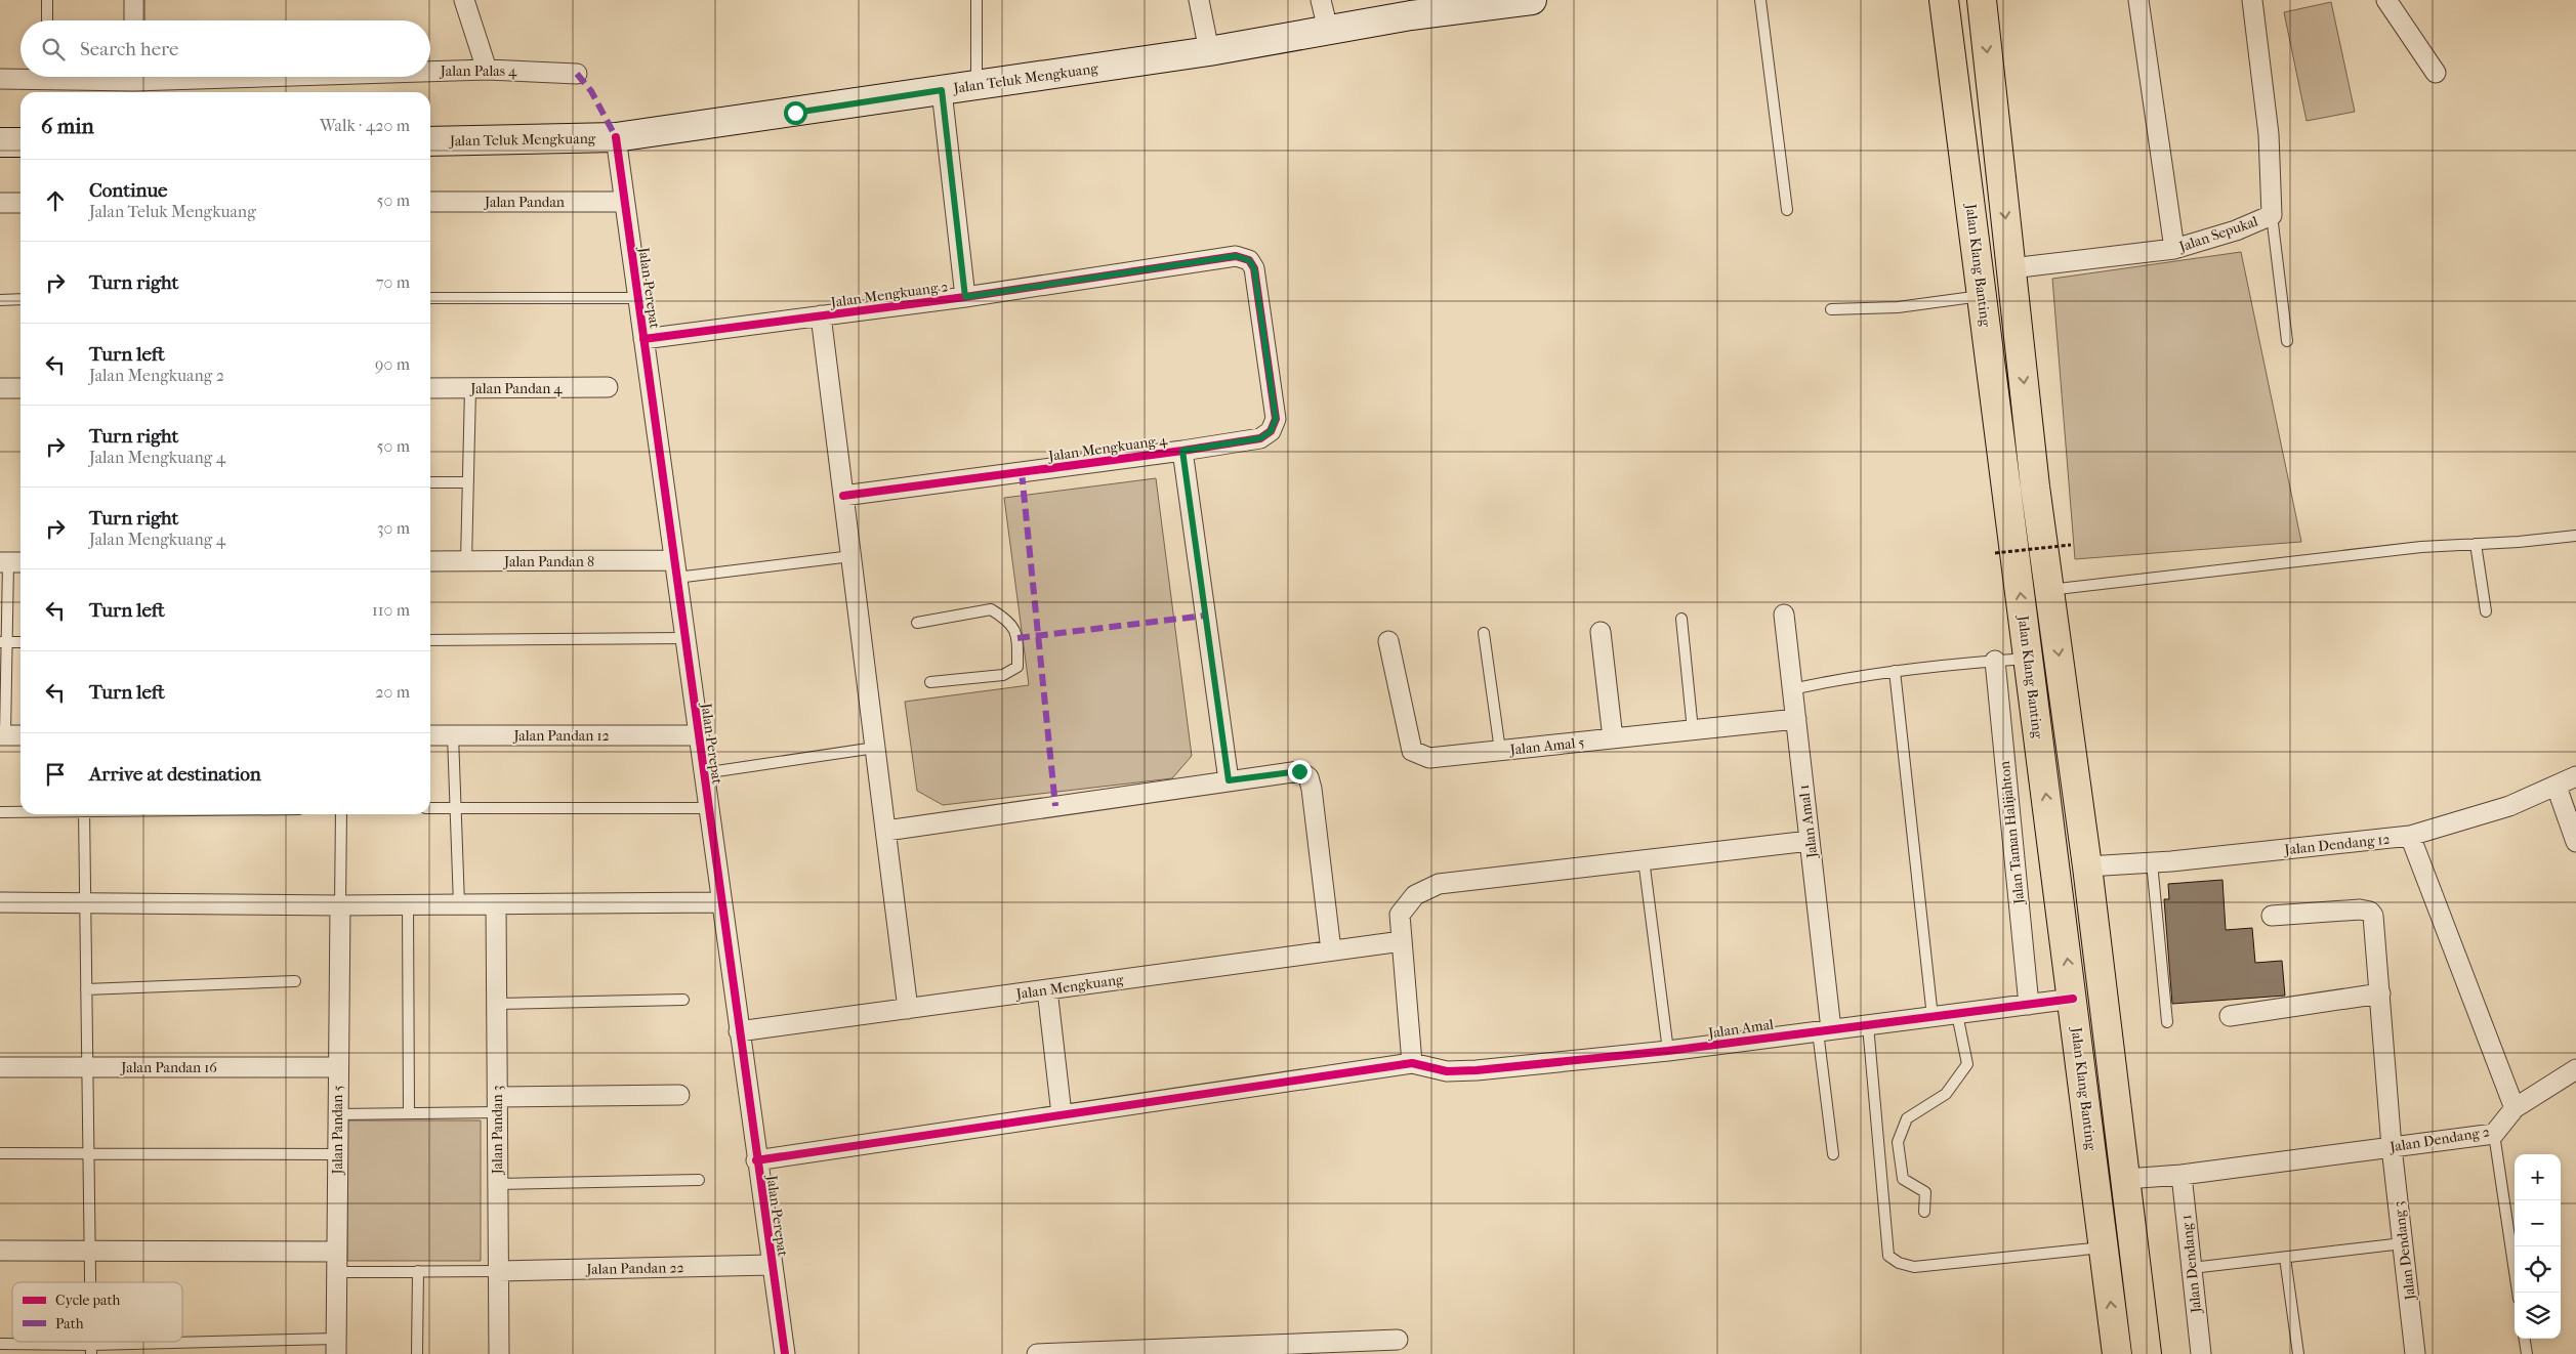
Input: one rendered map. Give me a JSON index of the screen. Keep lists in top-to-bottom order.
{
  "streets": {
    "highway": ["Jalan Klang Banting"],
    "street": [
      "Jalan Palas 4",
      "Jalan Teluk Mengkuang",
      "Jalan Pandan",
      "Jalan Sepukal",
      "Jalan Perepat",
      "Jalan Mengkuang 2",
      "Jalan Pandan 4",
      "Jalan Mengkuang 4",
      "Jalan Pandan 8",
      "Jalan Pandan 12",
      "Jalan Amal 5",
      "Jalan Amal 1",
      "Jalan Taman Halijahton",
      "Jalan Dendang 12",
      "Jalan Mengkuang",
      "Jalan Amal",
      "Jalan Pandan 16",
      "Jalan Pandan 5",
      "Jalan Pandan 3",
      "Jalan Dendang 2",
      "Jalan Dendang 3",
      "Jalan Dendang 1",
      "Jalan Pandan 22"
    ]
  },
  "crossings": [
    ["Jalan Teluk Mengkuang", "Jalan Perepat"],
    ["Jalan Pandan", "Jalan Perepat"],
    ["Jalan Sepukal", "Jalan Klang Banting"],
    ["Jalan Klang Banting", "Jalan Dendang 12"],
    ["Jalan Klang Banting", "Jalan Amal"],
    ["Jalan Klang Banting", "Jalan Dendang 2"],
    ["Jalan Perepat", "Jalan Mengkuang 2"],
    ["Jalan Perepat", "Jalan Pandan 8"],
    ["Jalan Perepat", "Jalan Pandan 12"],
    ["Jalan Perepat", "Jalan Mengkuang"],
    ["Jalan Perepat", "Jalan Pandan 22"],
    ["Jalan Mengkuang 2", "Jalan Mengkuang 4"],
    ["Jalan Amal 5", "Jalan Amal 1"],
    ["Jalan Amal 1", "Jalan Amal"],
    ["Jalan Taman Halijahton", "Jalan Amal"],
    ["Jalan Pandan 16", "Jalan Pandan 5"],
    ["Jalan Pandan 3", "Jalan Pandan 22"],
    ["Jalan Dendang 2", "Jalan Dendang 3"],
    ["Jalan Dendang 2", "Jalan Dendang 1"]
  ],
  "legend": ["Cycle path", "Path"],
  "page": {
    "search": "Search here",
    "heading": ["6 min", "Walk · 420 m"],
    "list": [
      ["Continue", "Jalan Teluk Mengkuang", "50 m"],
      ["Turn right", "70 m"],
      ["Turn left", "Jalan Mengkuang 2", "90 m"],
      ["Turn right", "Jalan Mengkuang 4", "50 m"],
      ["Turn right", "Jalan Mengkuang 4", "30 m"],
      ["Turn left", "110 m"],
      ["Turn left", "20 m"],
      "Arrive at destination"
    ],
    "map_buttons": ["+", "−"]
  }
}
